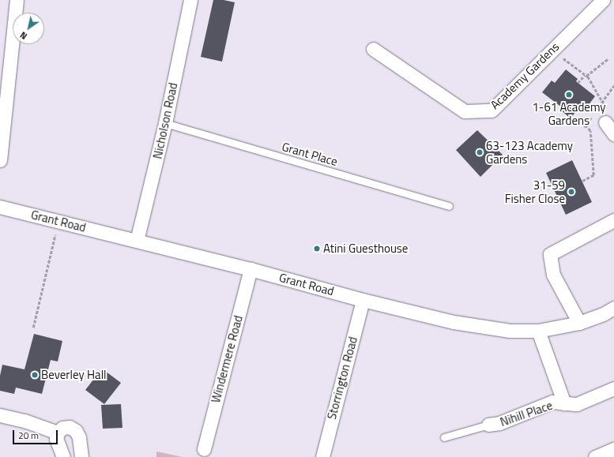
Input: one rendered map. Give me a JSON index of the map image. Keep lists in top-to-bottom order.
{
  "streets": {
    "street": [
      "Academy Gardens",
      "Nicholson Road",
      "Grant Road",
      "Windermere Road",
      "Storrington Road",
      "Nihill Place"
    ],
    "lane": ["Grant Place"]
  },
  "crossings": [
    ["Nicholson Road", "Grant Place"],
    ["Nicholson Road", "Grant Road"],
    ["Grant Road", "Windermere Road"],
    ["Grant Road", "Storrington Road"],
    ["Grant Road", "Nihill Place"]
  ],
  "places": [
    "1-61 Academy Gardens",
    "63-123 Academy Gardens",
    "31-59 Fisher Close",
    "Atini Guesthouse",
    "Beverley Hall"
  ],
  "scale_bar": "20 m",
  "north": "bottom left"
}
